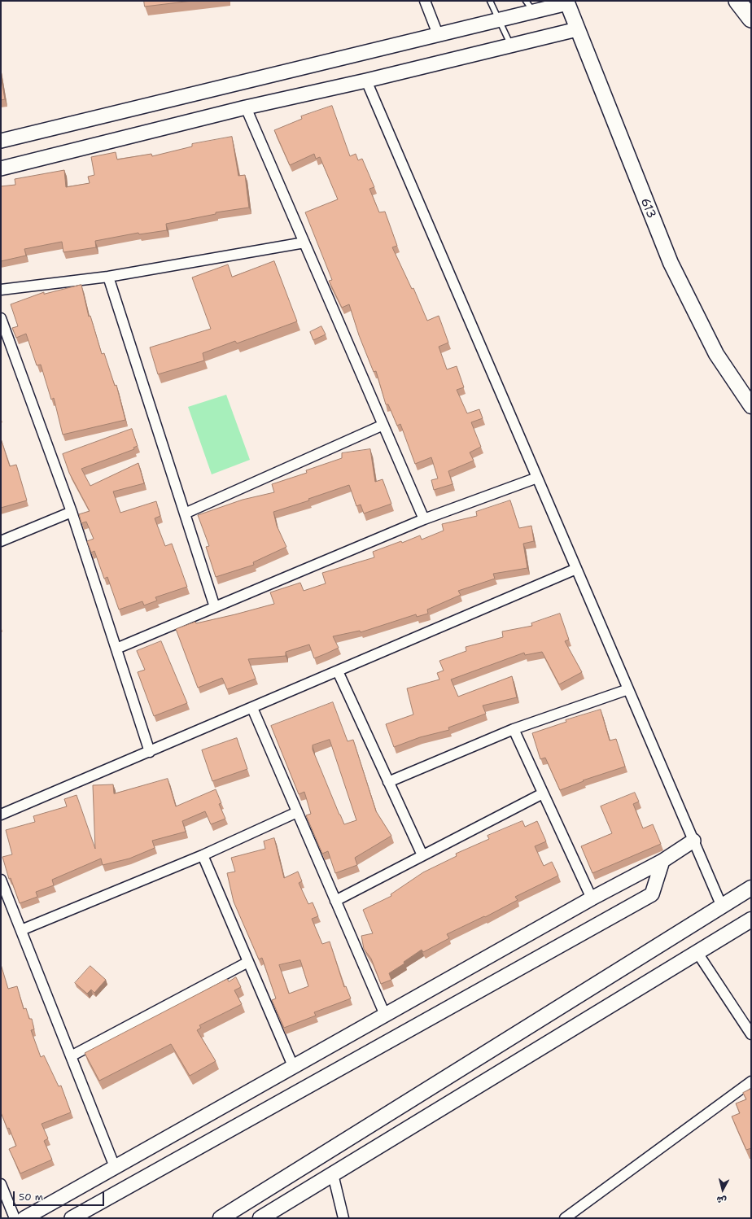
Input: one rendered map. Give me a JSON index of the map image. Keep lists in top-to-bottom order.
{
  "streets": {
    "main road": ["613"]
  },
  "scale_bar": "50 m",
  "north": "bottom"
}
